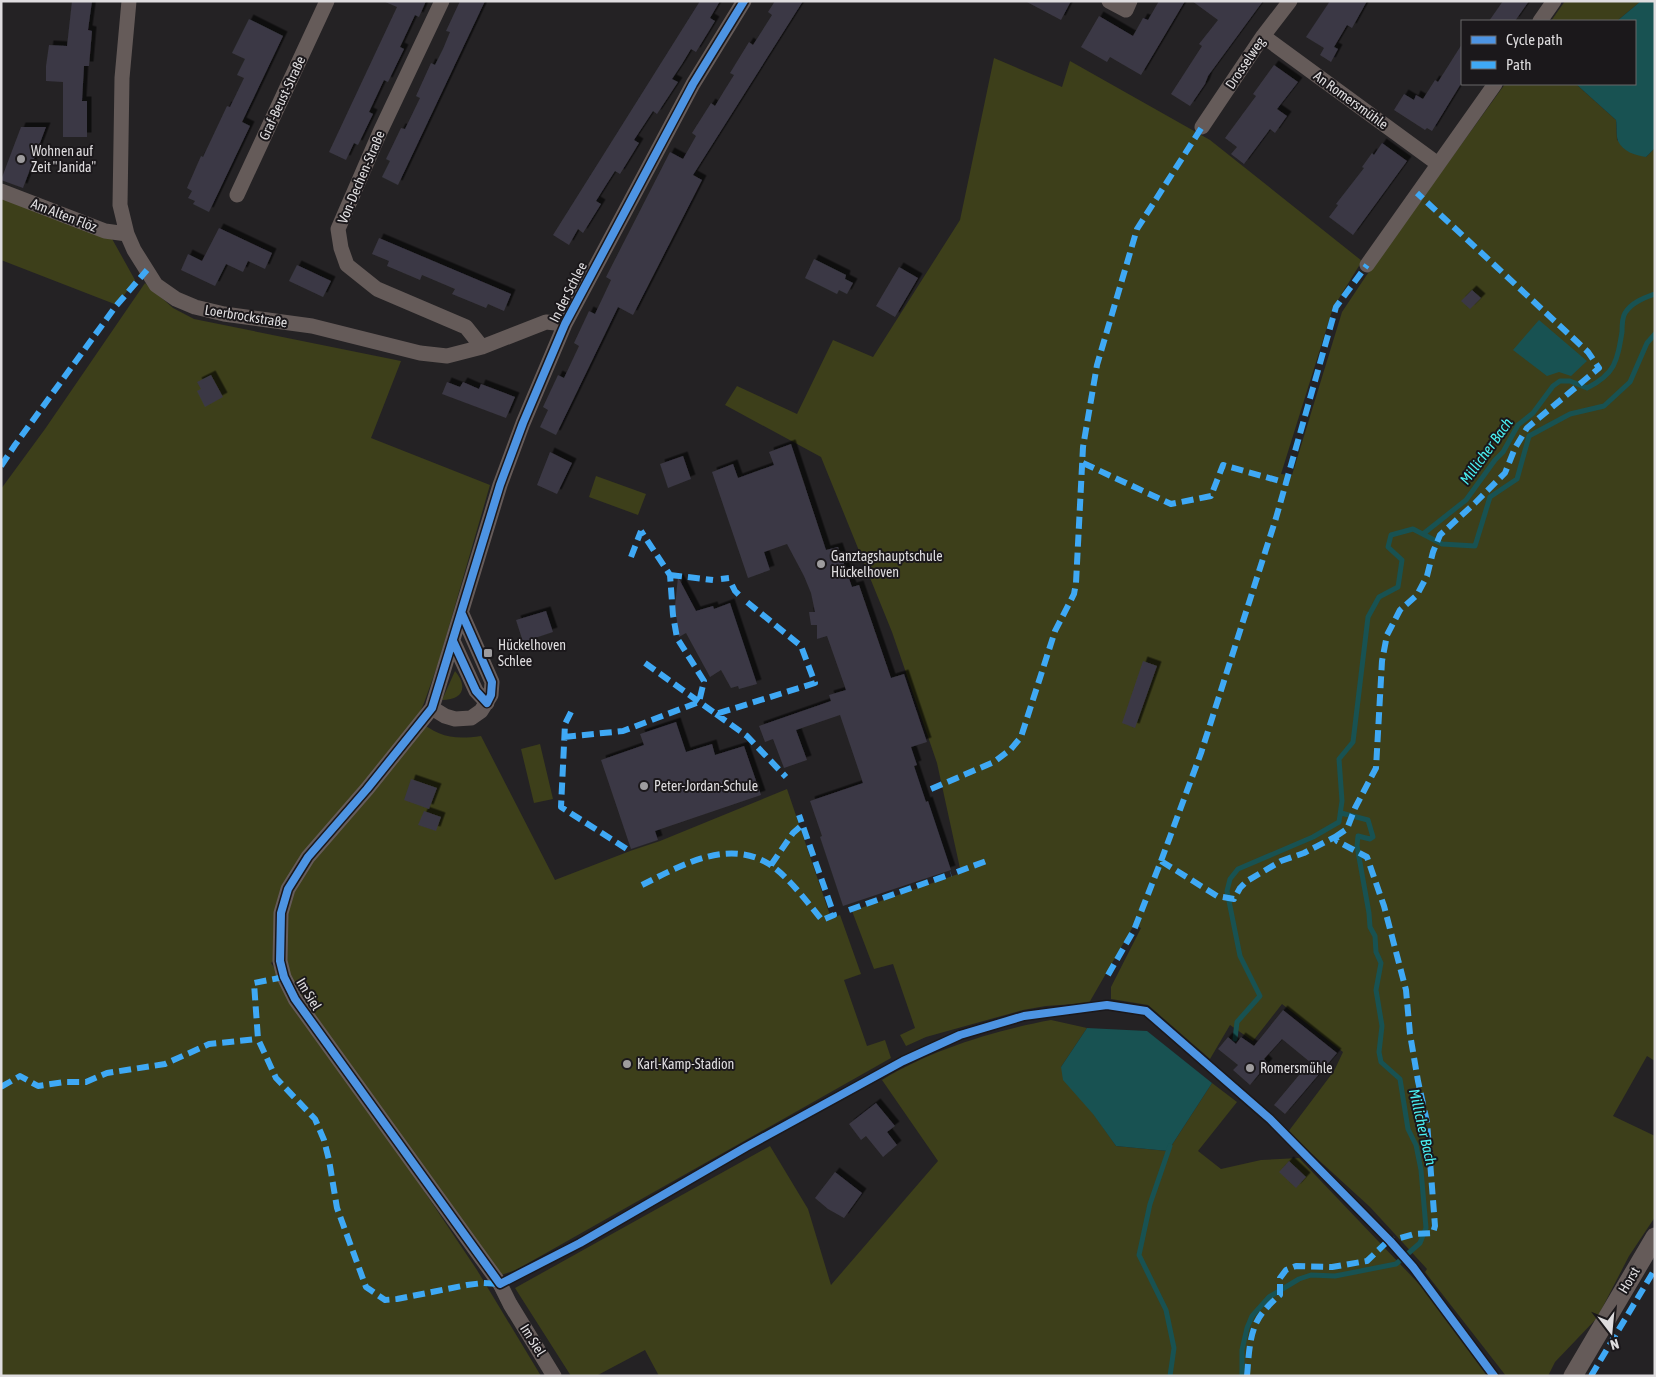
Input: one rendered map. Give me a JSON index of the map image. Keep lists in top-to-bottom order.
{
  "streets": {
    "street": [
      "Drosselweg",
      "Graf-Beust-Straße",
      "An Romersmühle",
      "Von-Dechen-Straße",
      "Am Alten Flöz",
      "In der Schlee",
      "Loerbrockstraße",
      "Im Siel",
      "Horst"
    ]
  },
  "crossings": [
    ["Drosselweg", "An Romersmühle"],
    ["Von-Dechen-Straße", "Loerbrockstraße"],
    ["Am Alten Flöz", "Loerbrockstraße"],
    ["In der Schlee", "Loerbrockstraße"],
    ["In der Schlee", "Im Siel"]
  ],
  "water": ["Millicher Bach"],
  "places": {
    "other": [
      "Wohnen auf Zeit \"Janida\"",
      "Ganztagshauptschule Hückelhoven",
      "Peter-Jordan-Schule",
      "Karl-Kamp-Stadion",
      "Romersmühle"
    ],
    "transit": ["Hückelhoven Schlee"]
  },
  "legend": ["Cycle path", "Path"],
  "north": "bottom"
}
